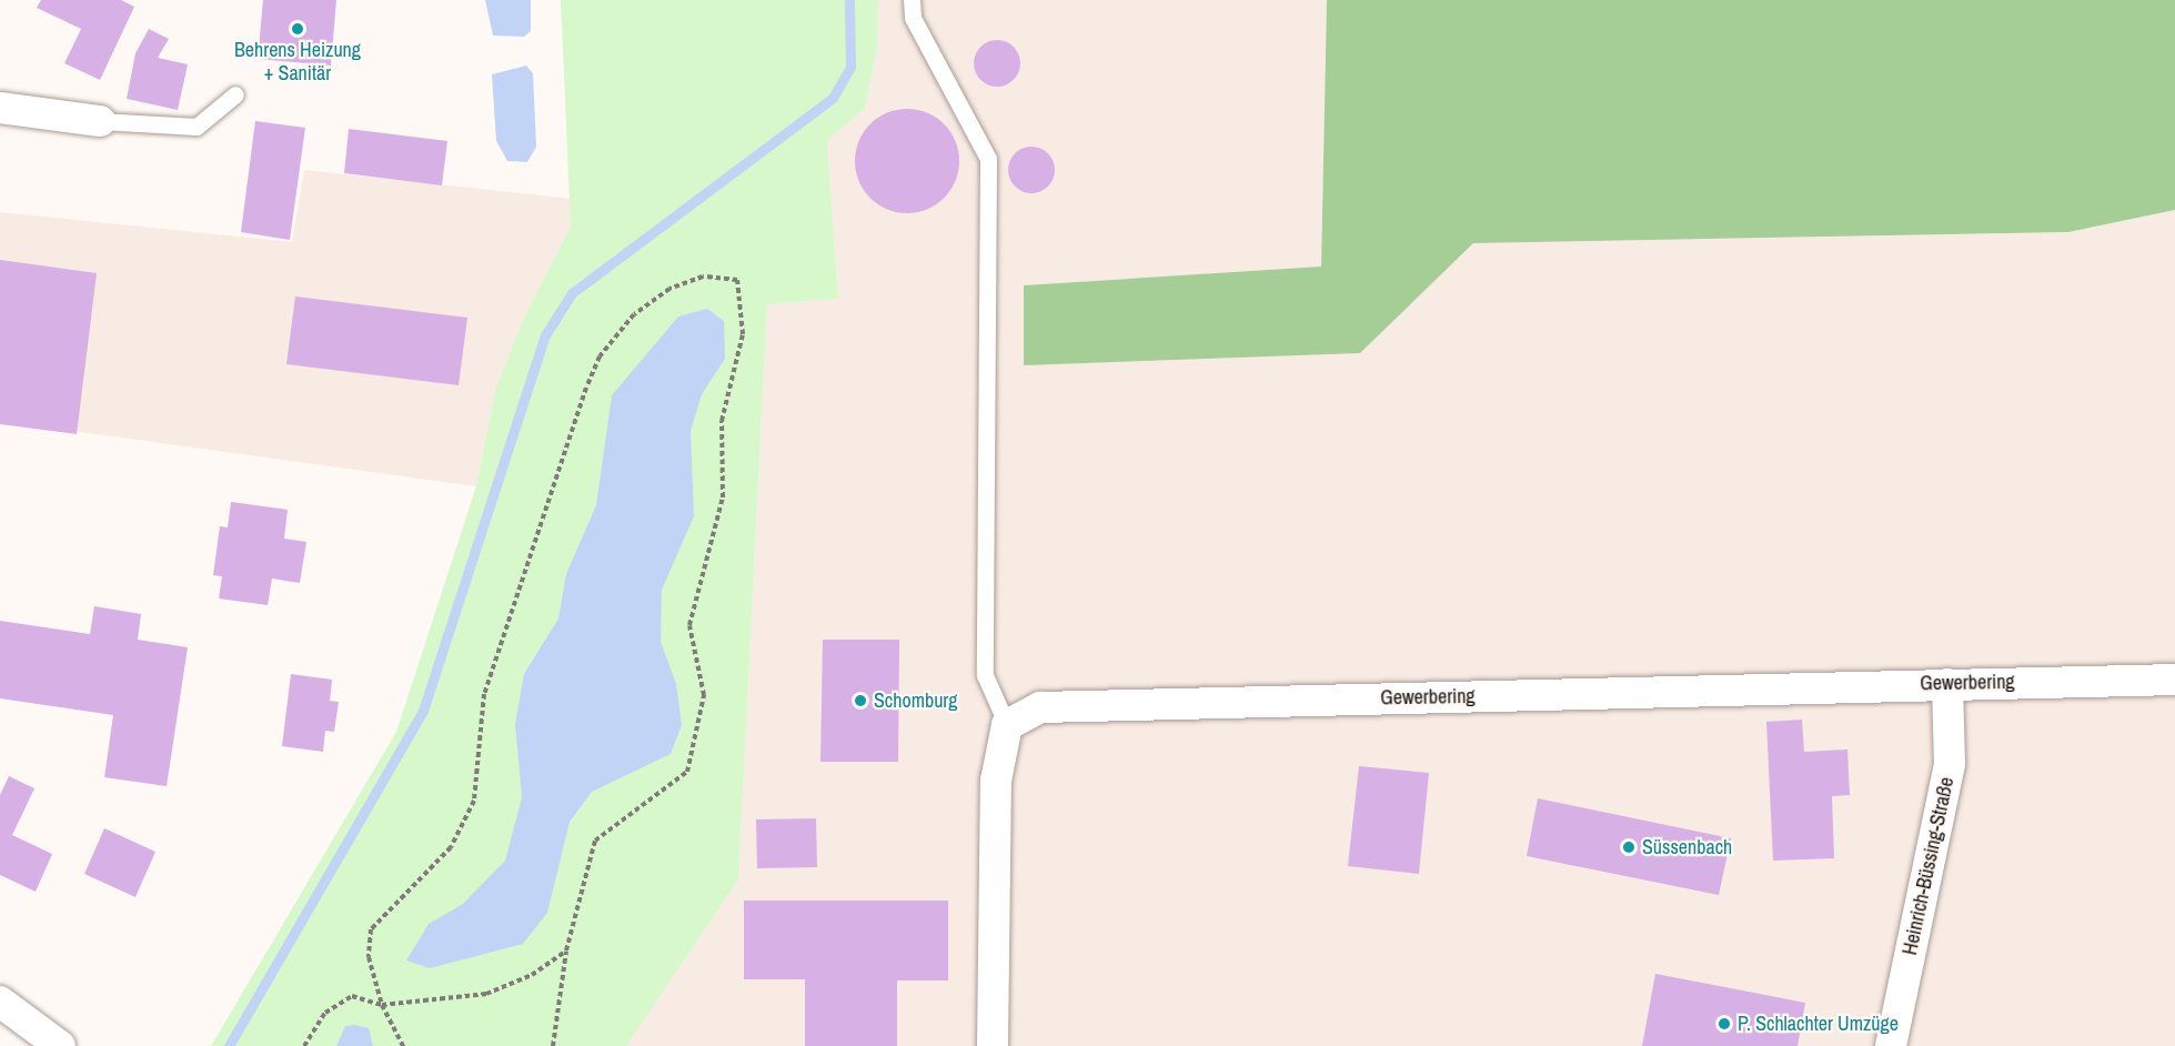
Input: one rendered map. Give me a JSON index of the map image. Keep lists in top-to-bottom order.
{
  "streets": {
    "street": ["Gewerbering", "Heinrich-Büssing-Straße"]
  },
  "crossings": [
    ["Gewerbering", "Heinrich-Büssing-Straße"]
  ],
  "places": [
    "Behrens Heizung + Sanitär",
    "Schomburg",
    "Süssenbach",
    "P. Schlachter Umzüge"
  ]
}
